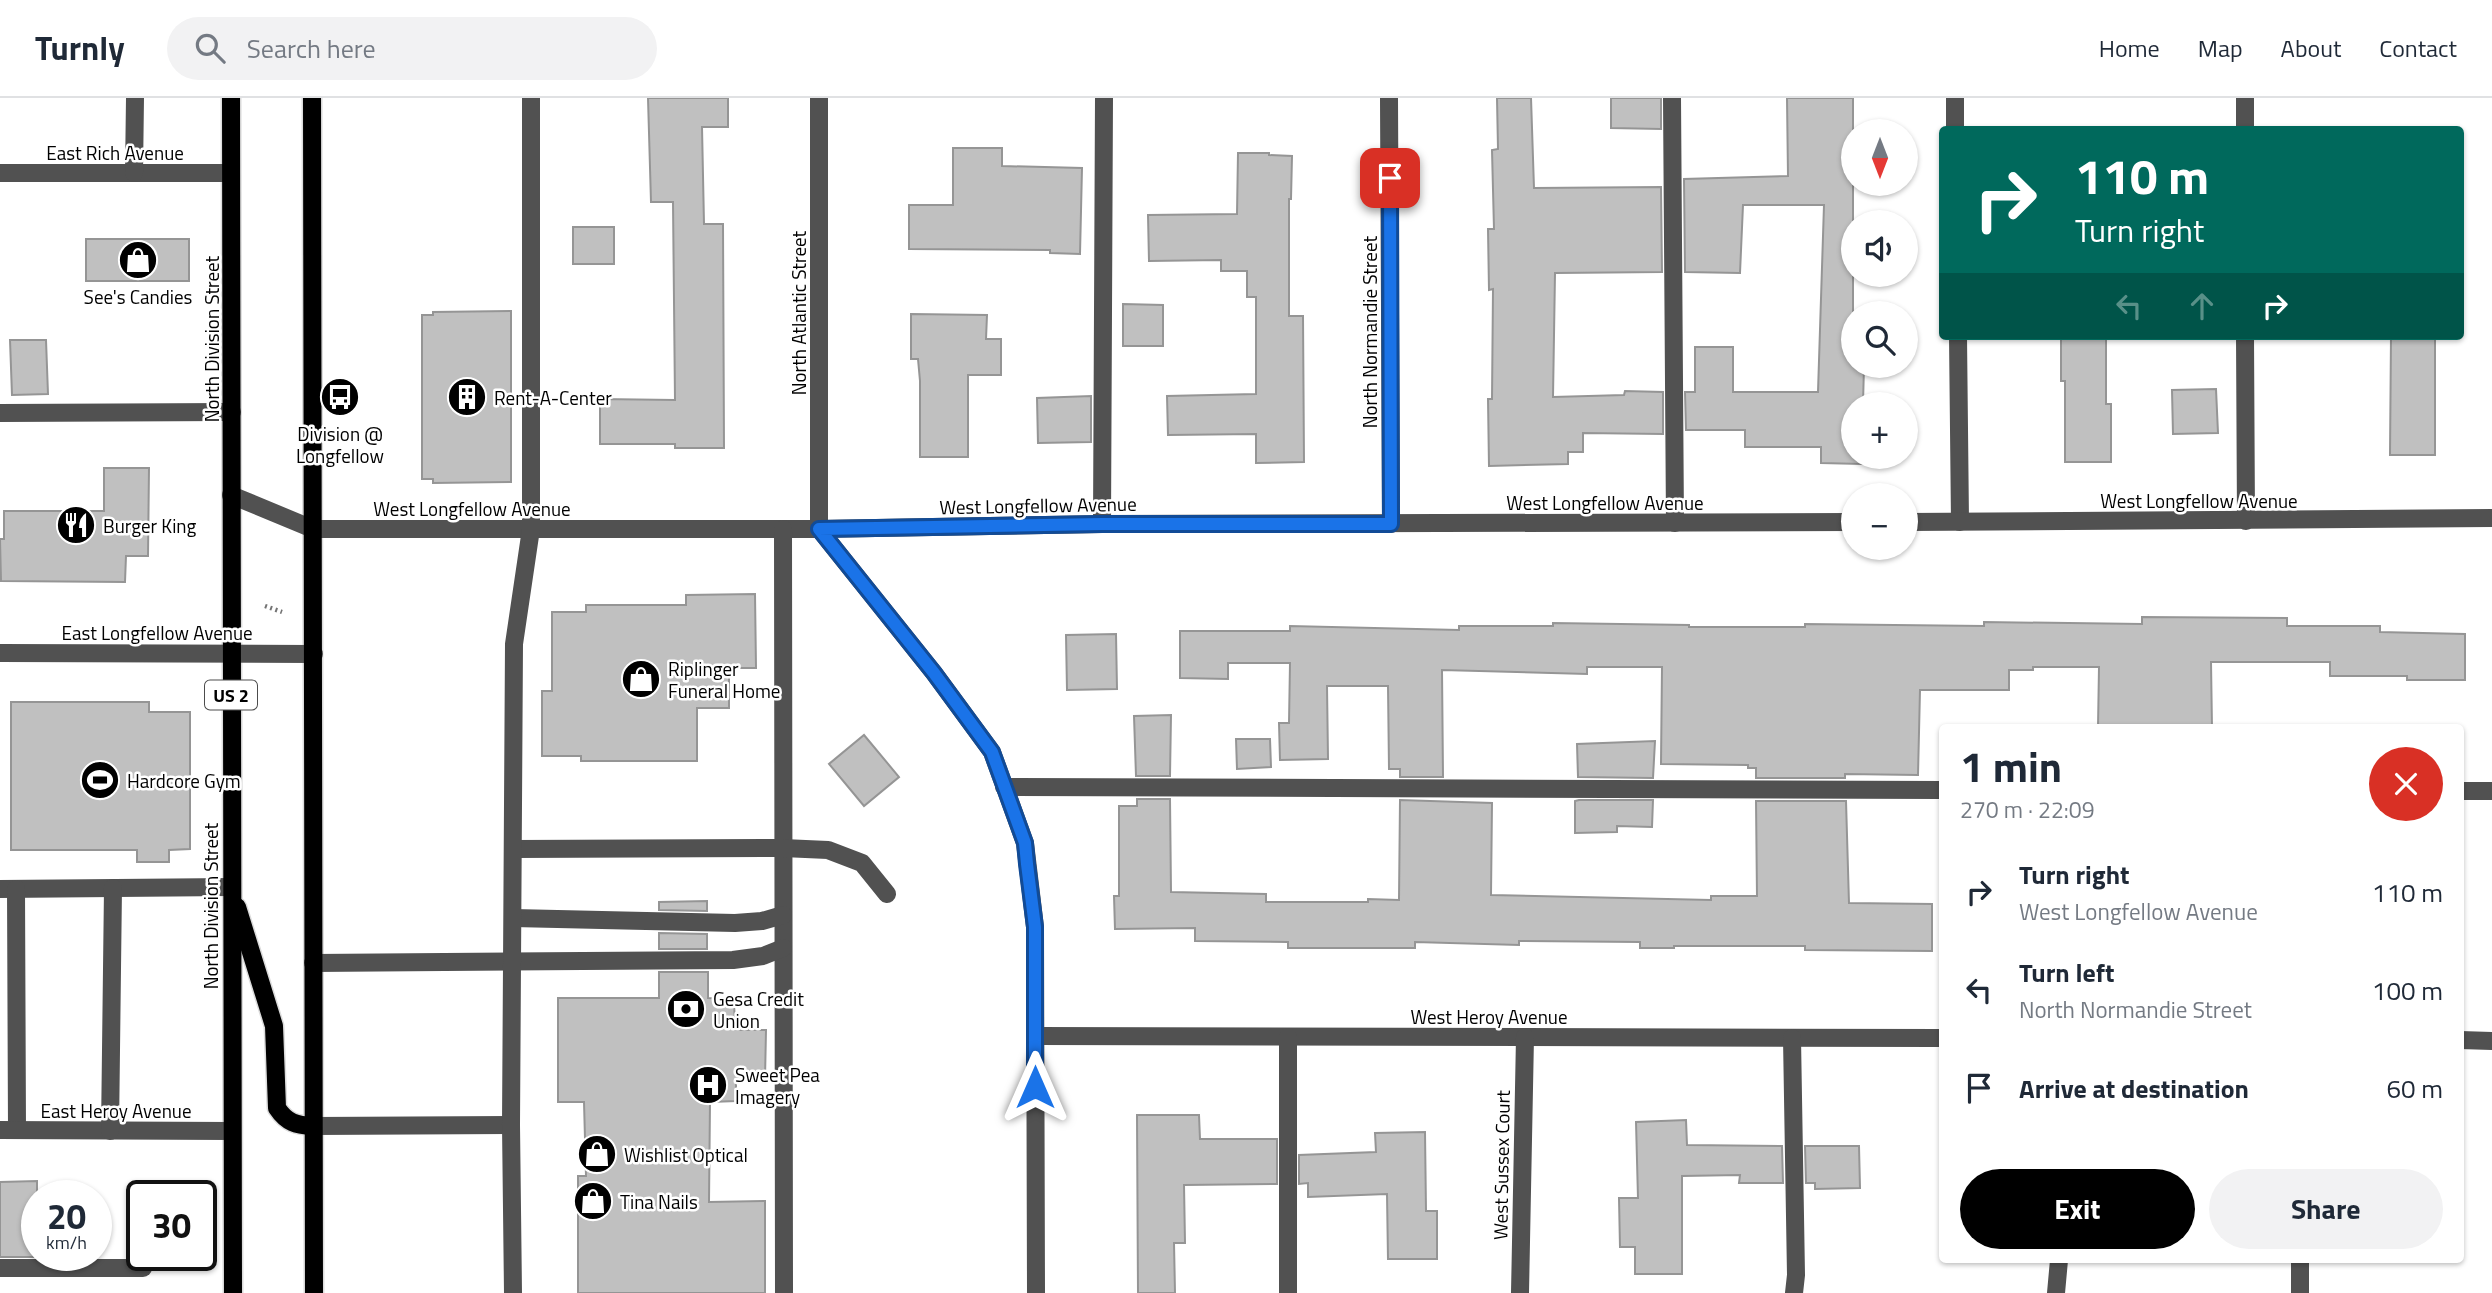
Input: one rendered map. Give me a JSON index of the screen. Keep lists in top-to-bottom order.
{
  "streets": {
    "main road": ["North Division Street", "US 2"],
    "street": [
      "East Rich Avenue",
      "North Atlantic Street",
      "North Normandie Street",
      "West Longfellow Avenue",
      "East Longfellow Avenue",
      "West Heroy Avenue",
      "East Heroy Avenue",
      "West Sussex Court"
    ]
  },
  "crossings": [
    ["East Rich Avenue", "North Division Street"],
    ["North Atlantic Street", "West Longfellow Avenue"],
    ["North Normandie Street", "West Longfellow Avenue"],
    ["North Division Street", "West Longfellow Avenue"],
    ["North Division Street", "East Longfellow Avenue"],
    ["North Division Street", "East Heroy Avenue"],
    ["West Heroy Avenue", "West Sussex Court"]
  ],
  "places": {
    "shop": [
      "See's Candies",
      "Riplinger Funeral Home",
      "Wishlist Optical",
      "Tina Nails"
    ],
    "bus stop": ["Division @ Longfellow"],
    "building": ["Rent-A-Center"],
    "restaurant": ["Burger King"],
    "sports": ["Hardcore Gym"],
    "bank": ["Gesa Credit Union"],
    "hospital": ["Sweet Pea Imagery"]
  },
  "north": "bottom",
  "page": {
    "header": "Turnly",
    "search": "Search here",
    "nav": [
      "Home",
      "Map",
      "About",
      "Contact"
    ],
    "map_buttons": ["+", "−"],
    "turn": ["110 m", "Turn right"],
    "heading": ["1 min", "270 m · 22:09"],
    "list": [
      {
        "name": "Turn right",
        "note": "West Longfellow Avenue",
        "value": "110 m"
      },
      {
        "name": "Turn left",
        "note": "North Normandie Street",
        "value": "100 m"
      },
      {
        "name": "Arrive at destination",
        "value": "60 m"
      }
    ],
    "buttons": ["Exit", "Share"],
    "speed": "20 km/h",
    "limit": "30"
  }
}
